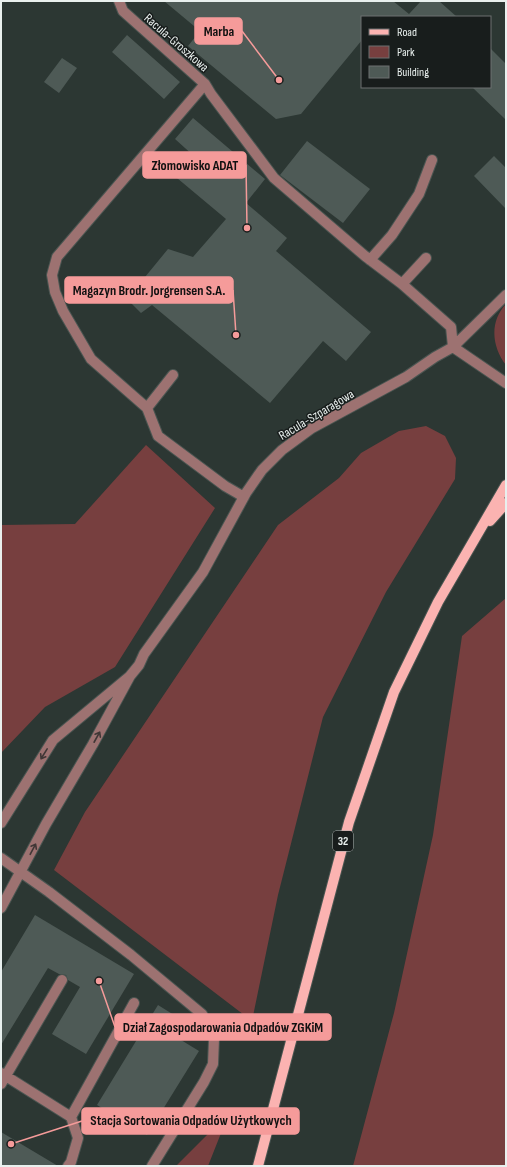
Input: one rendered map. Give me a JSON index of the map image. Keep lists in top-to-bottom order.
{
  "streets": {
    "main road": ["32"],
    "street": ["Racula-Groszkowa", "Racula-Szparagowa"]
  },
  "crossings": [
    ["Racula-Groszkowa", "Racula-Szparagowa"]
  ],
  "places": [
    "Marba",
    "Złomowisko ADAT",
    "Magazyn Brodr. Jorgrensen S.A.",
    "Dział Zagospodarowania Odpadów ZGKiM",
    "Stacja Sortowania Odpadów Użytkowych"
  ],
  "legend": ["Road", "Park", "Building"]
}
